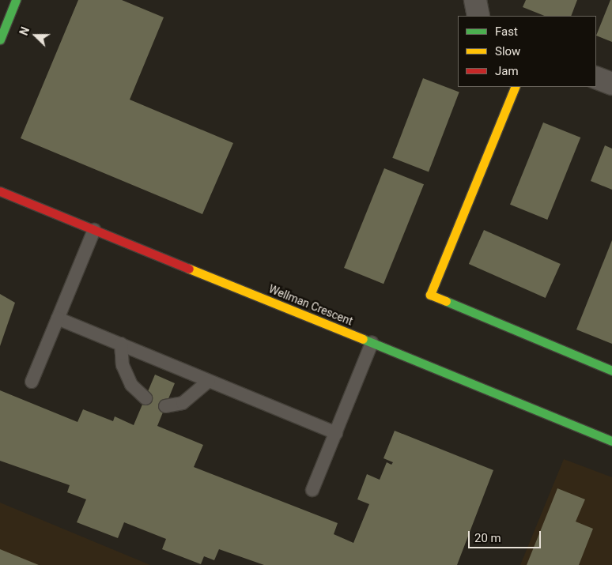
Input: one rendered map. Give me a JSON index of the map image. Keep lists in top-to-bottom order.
{
  "streets": {
    "street": ["Wellman Crescent"]
  },
  "legend": ["Fast", "Slow", "Jam"],
  "scale_bar": "20 m",
  "north": "left"
}
